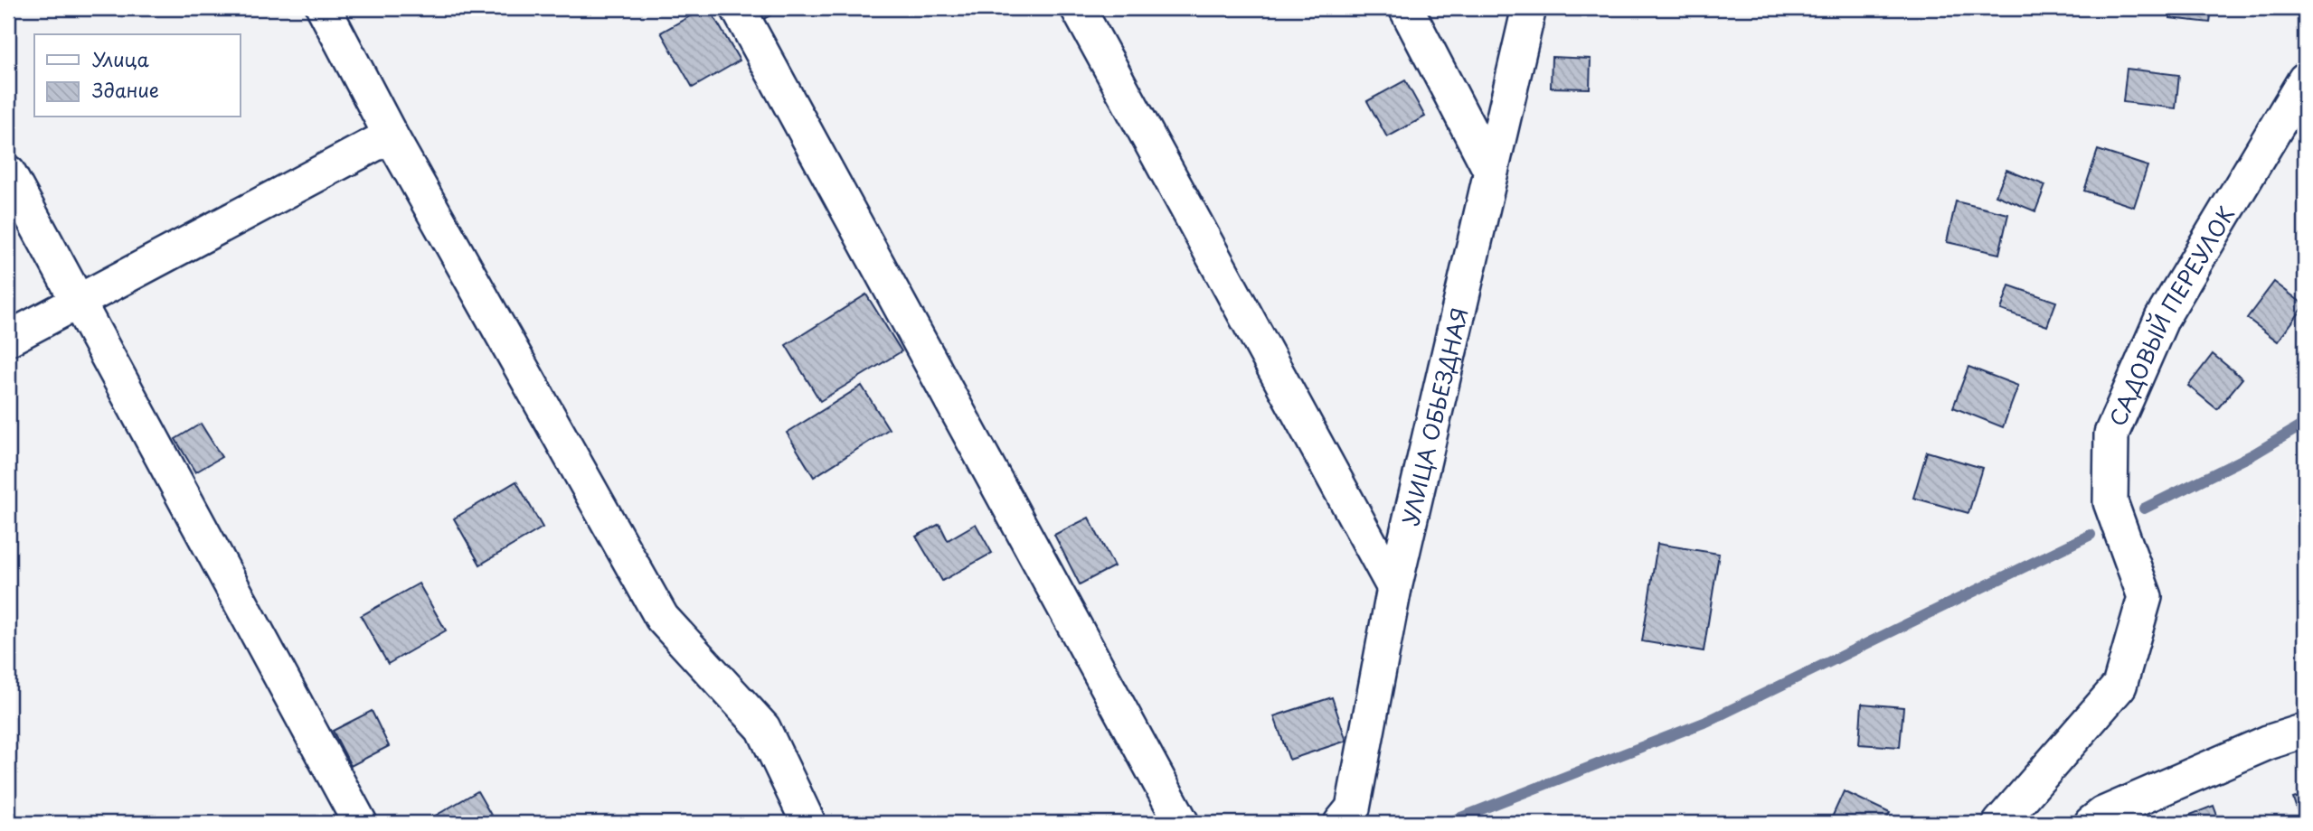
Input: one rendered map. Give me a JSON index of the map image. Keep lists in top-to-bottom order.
{
  "streets": {
    "street": ["САДОВЫЙ ПЕРЕУЛОК", "УЛИЦА ОБЬЕЗДНАЯ"]
  },
  "legend": ["Улица", "Здание"]
}
